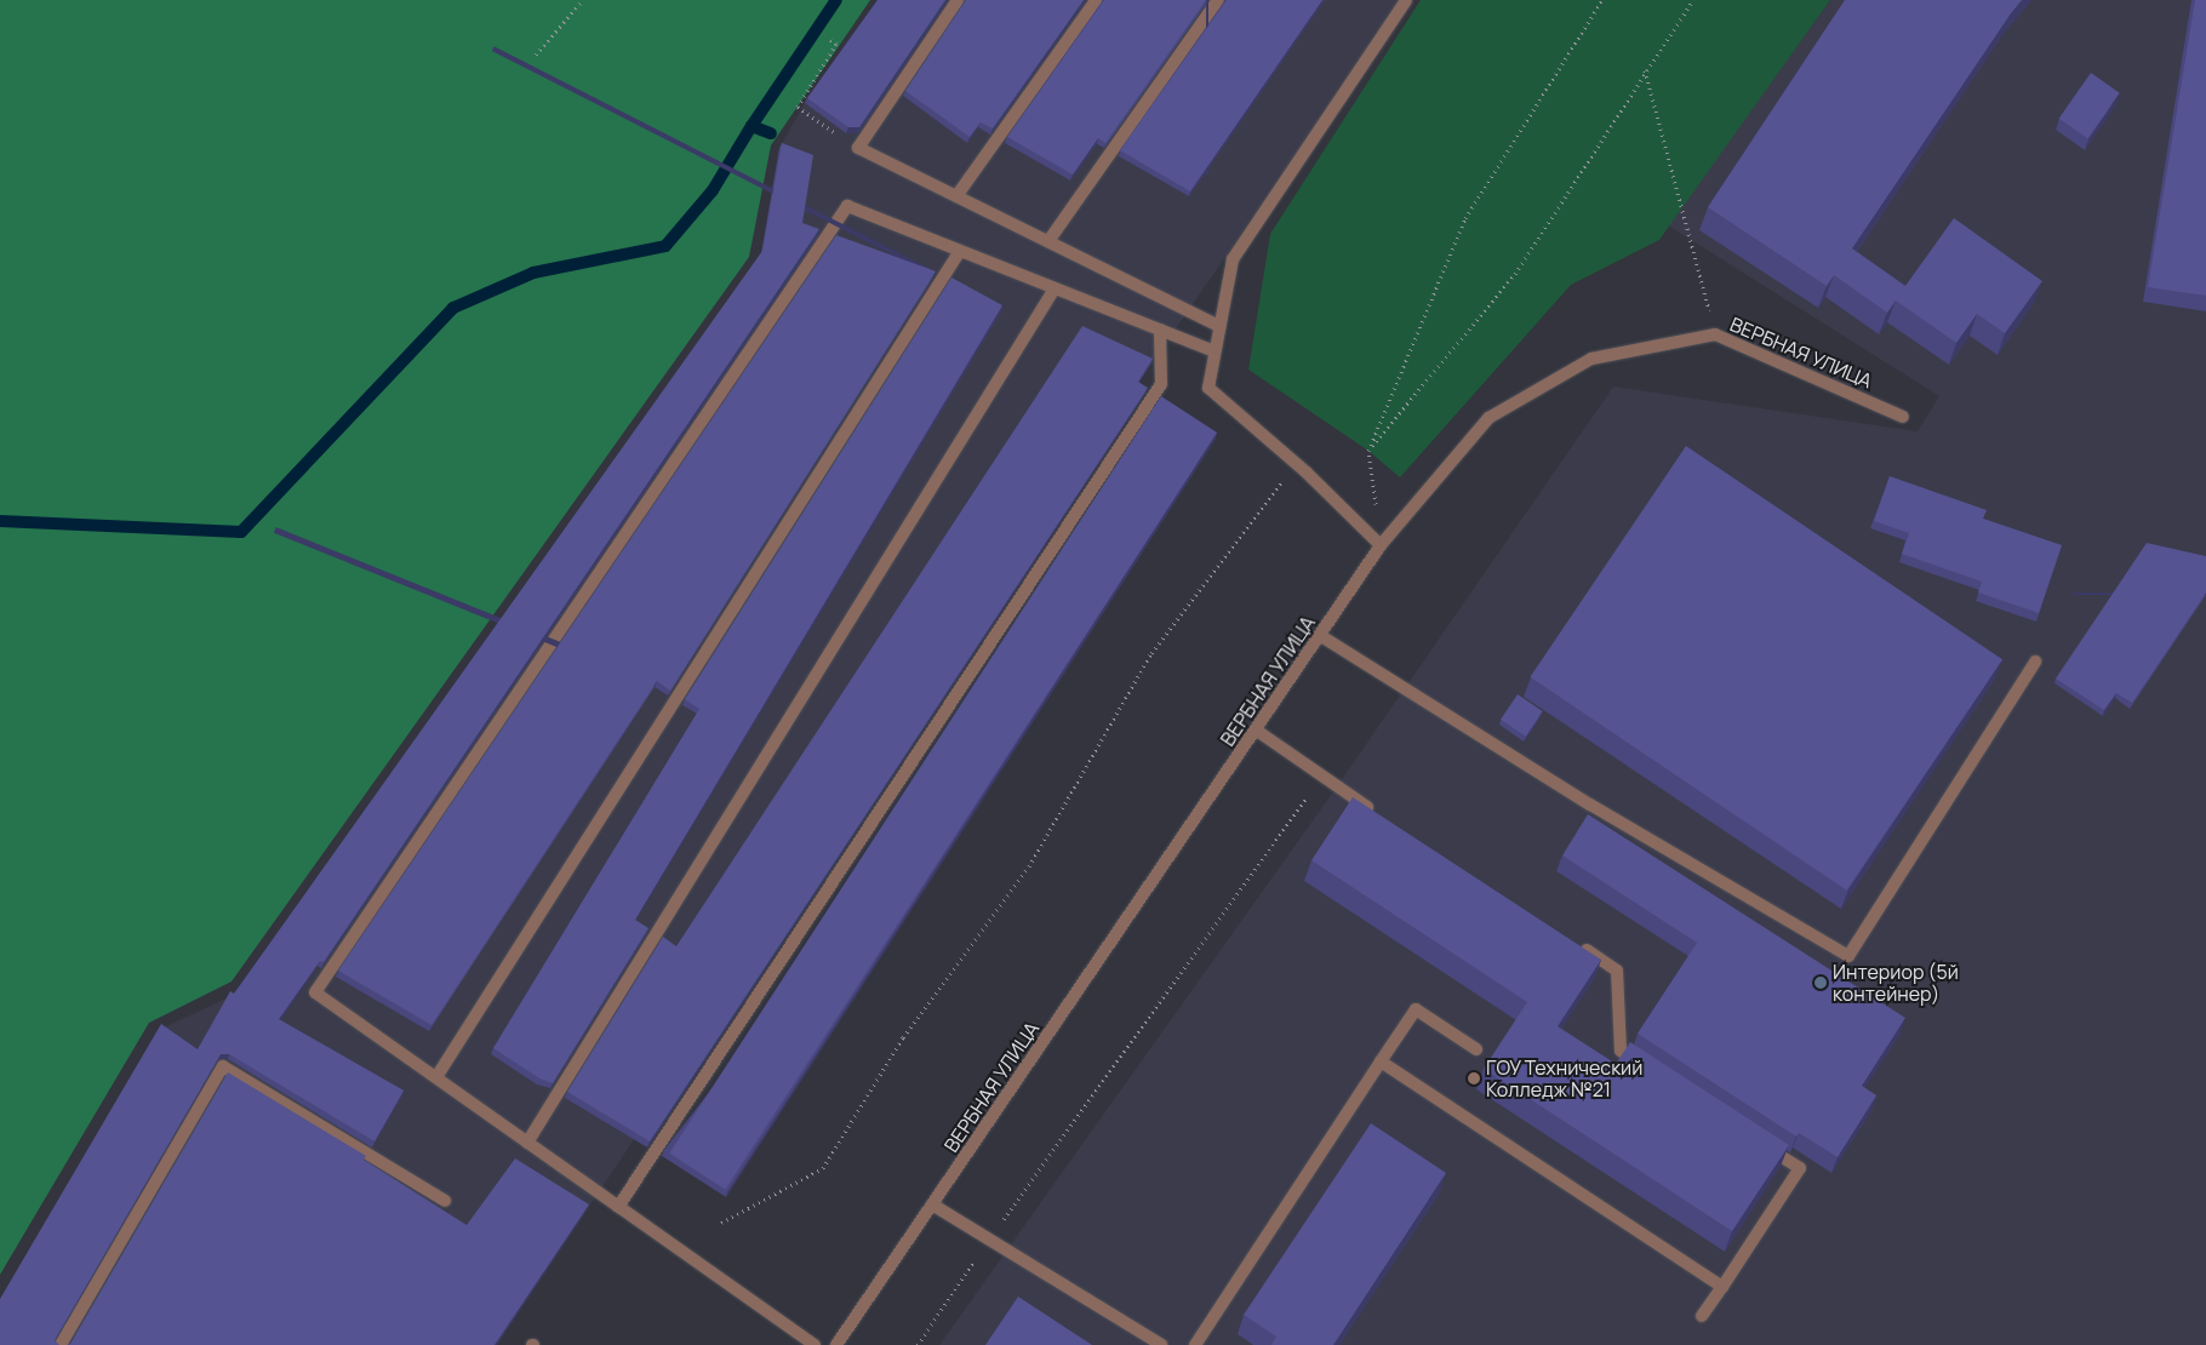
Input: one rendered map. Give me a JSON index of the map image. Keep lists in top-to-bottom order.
{
  "streets": {
    "street": ["ВЕРБНАЯ УЛИЦА"]
  },
  "places": ["Интериор (5й контейнер)", "ГОУ Технический Колледж №21"]
}
